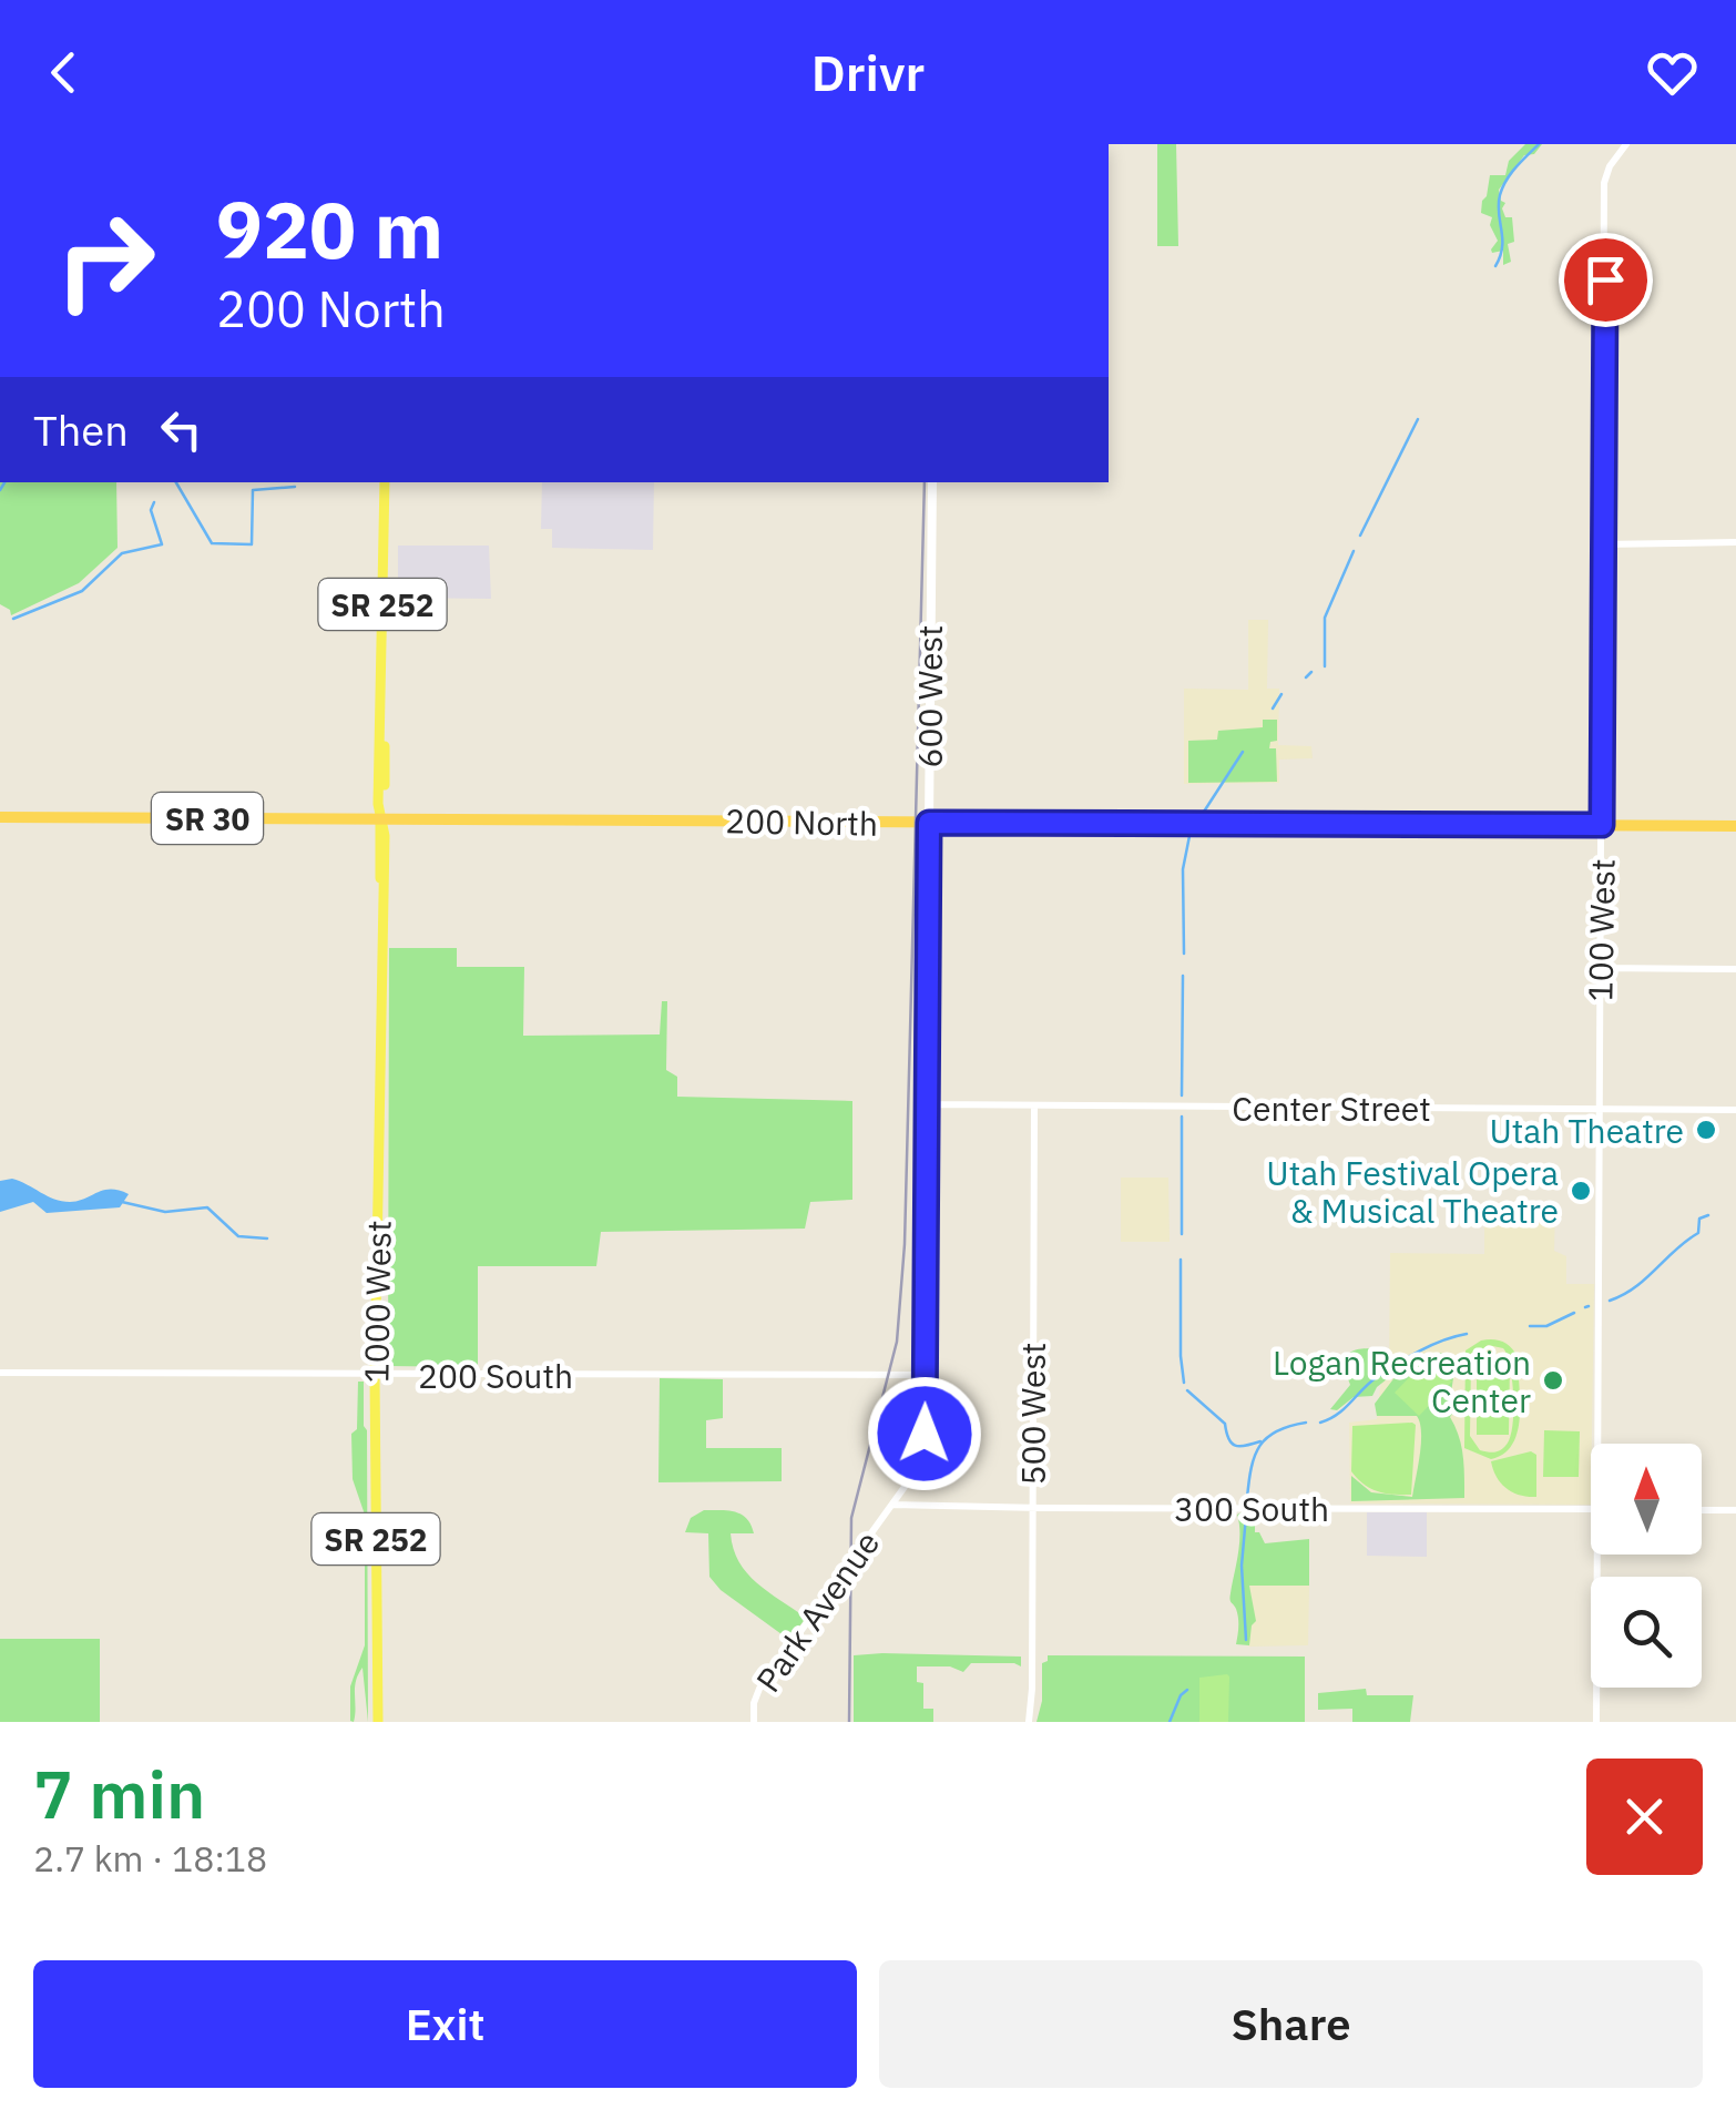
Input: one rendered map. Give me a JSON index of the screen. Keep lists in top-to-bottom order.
{
  "streets": {
    "highway": ["SR 30", "200 North"],
    "main road": ["SR 252", "600 West", "1000 West"],
    "street": [
      "100 West",
      "Center Street",
      "200 South",
      "500 West",
      "300 South",
      "Park Avenue"
    ]
  },
  "crossings": [
    ["600 West", "200 North"],
    ["600 West", "Center Street"],
    ["600 West", "200 South"],
    ["600 West", "300 South"],
    ["600 West", "Park Avenue"],
    ["200 North", "100 West"],
    ["200 North", "1000 West"],
    ["100 West", "Center Street"],
    ["Center Street", "500 West"],
    ["1000 West", "200 South"],
    ["500 West", "300 South"],
    ["300 South", "Park Avenue"]
  ],
  "places": ["Utah Theatre", "Utah Festival Opera & Musical Theatre", "Logan Recreation Center"],
  "north": "top",
  "page": {
    "header": "Drivr",
    "turn": ["920 m", "200 North"],
    "then": "Then",
    "heading": ["7 min", "2.7 km · 18:18"],
    "buttons": ["Exit", "Share"]
  }
}
